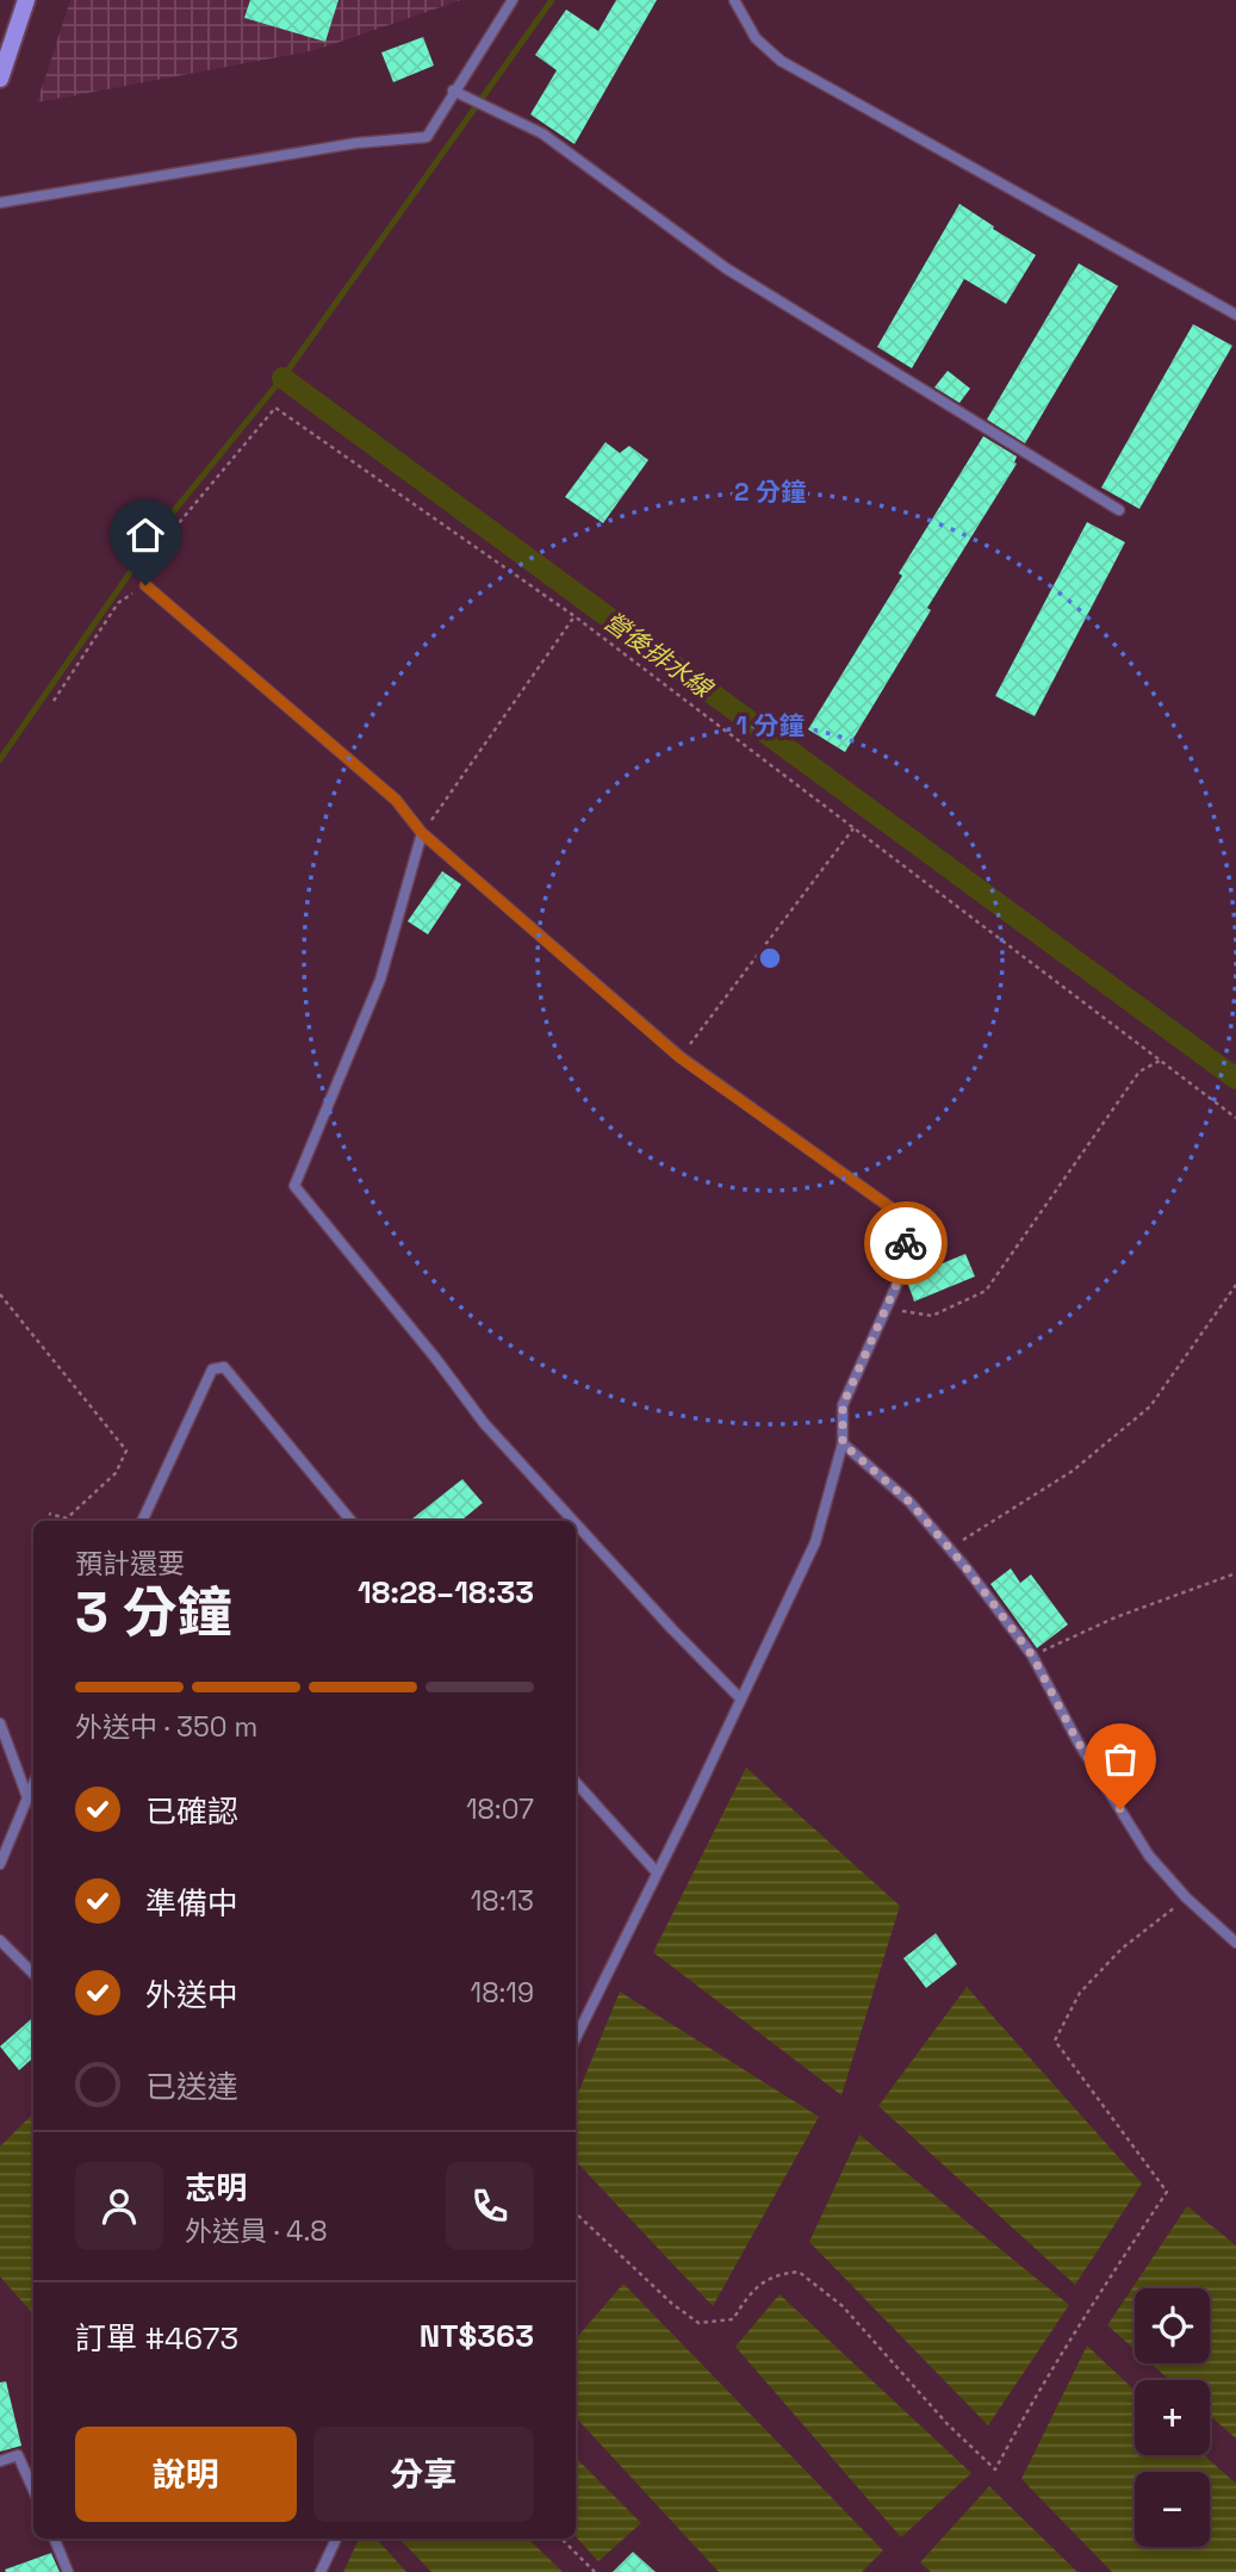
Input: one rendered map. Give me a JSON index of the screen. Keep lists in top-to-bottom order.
{
  "water": ["營後排水線"],
  "page": {
    "heading": ["3 分鐘", "預計還要", "18:28–18:33"],
    "panel": [
      "志明",
      "外送員 · 4.8",
      "訂單 #4673",
      "NT$363"
    ],
    "bar": "外送中 · 350 m",
    "list": [
      ["已確認", "18:07"],
      ["準備中", "18:13"],
      ["外送中", "18:19"],
      "已送達"
    ],
    "map_buttons": ["+", "−"],
    "buttons": ["說明", "分享"]
  },
  "rings": ["2 分鐘", "1 分鐘"]
}
